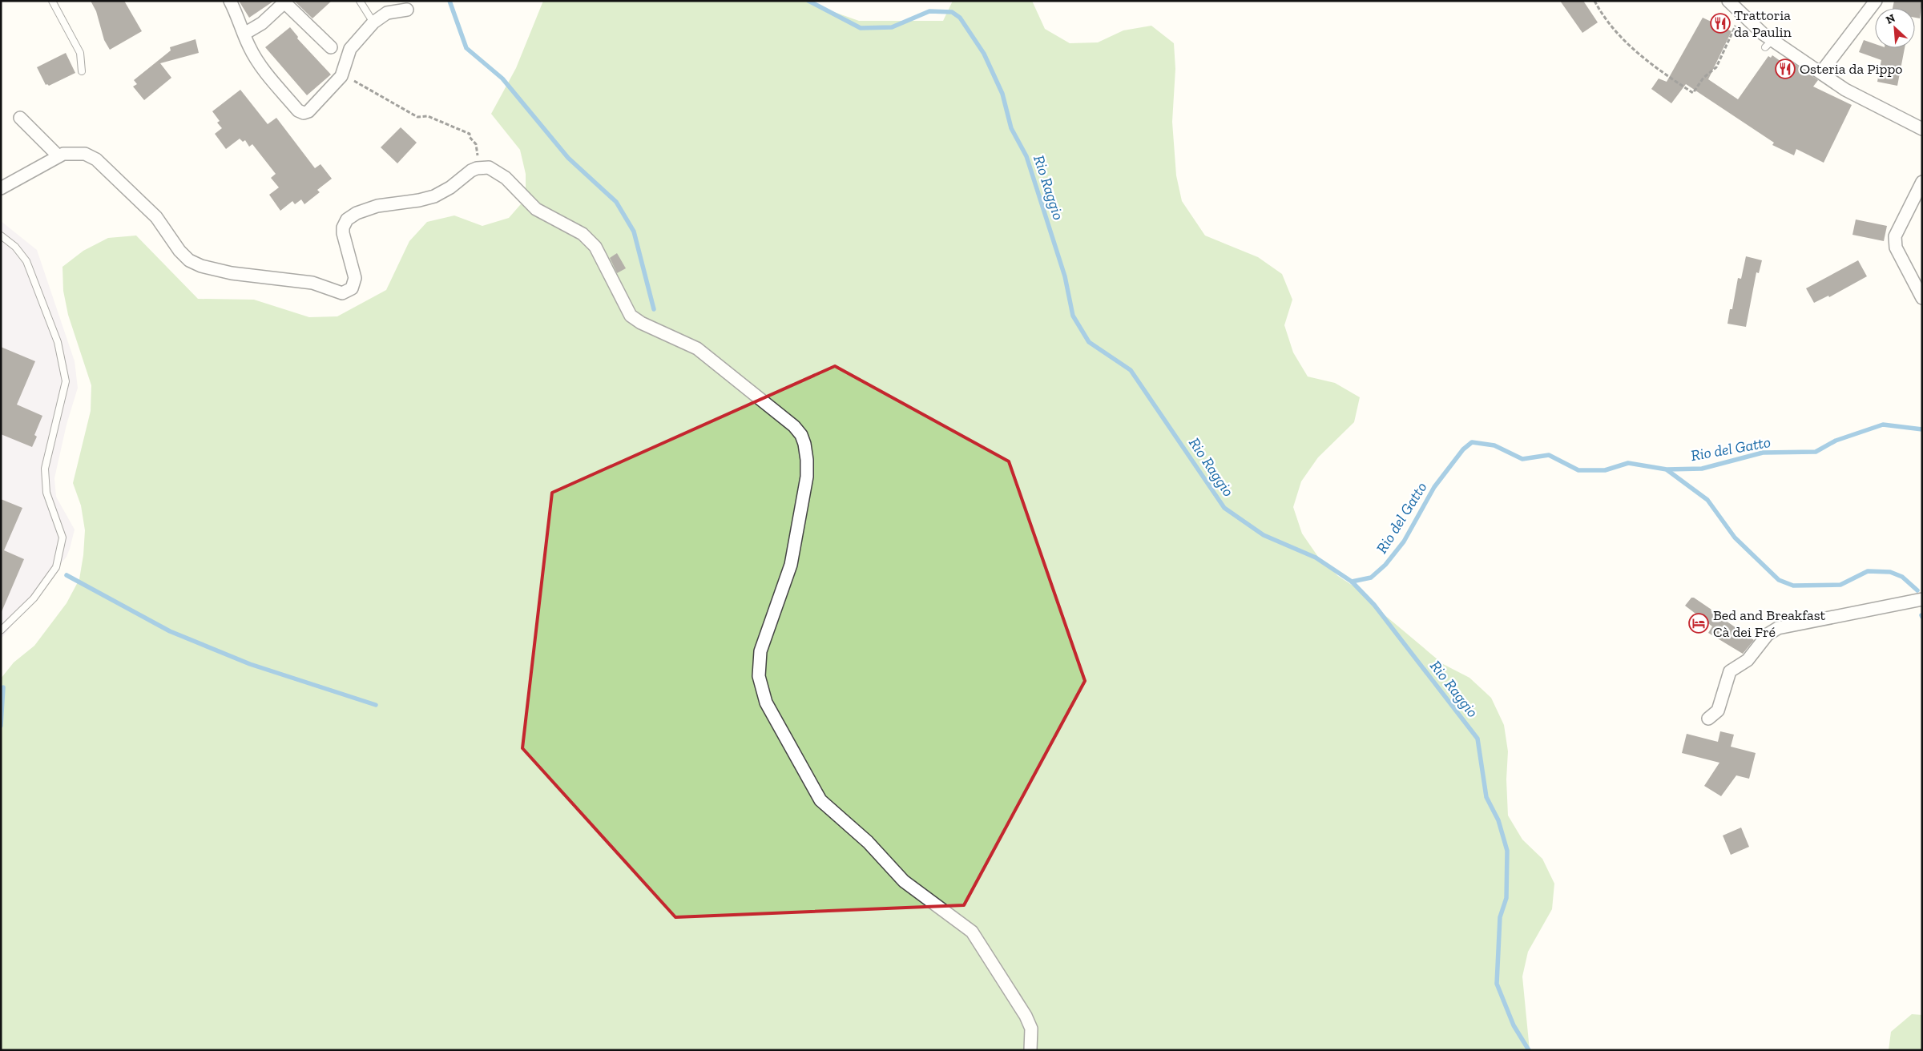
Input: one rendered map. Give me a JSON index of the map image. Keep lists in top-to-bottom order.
{
  "water": ["Rio Raggio", "Rio del Gatto"],
  "places": {
    "restaurant": ["Trattoria da Paulin", "Osteria da Pippo"],
    "hotel": ["Bed and Breakfast Cà dei Fré"]
  },
  "north": "top left"
}
